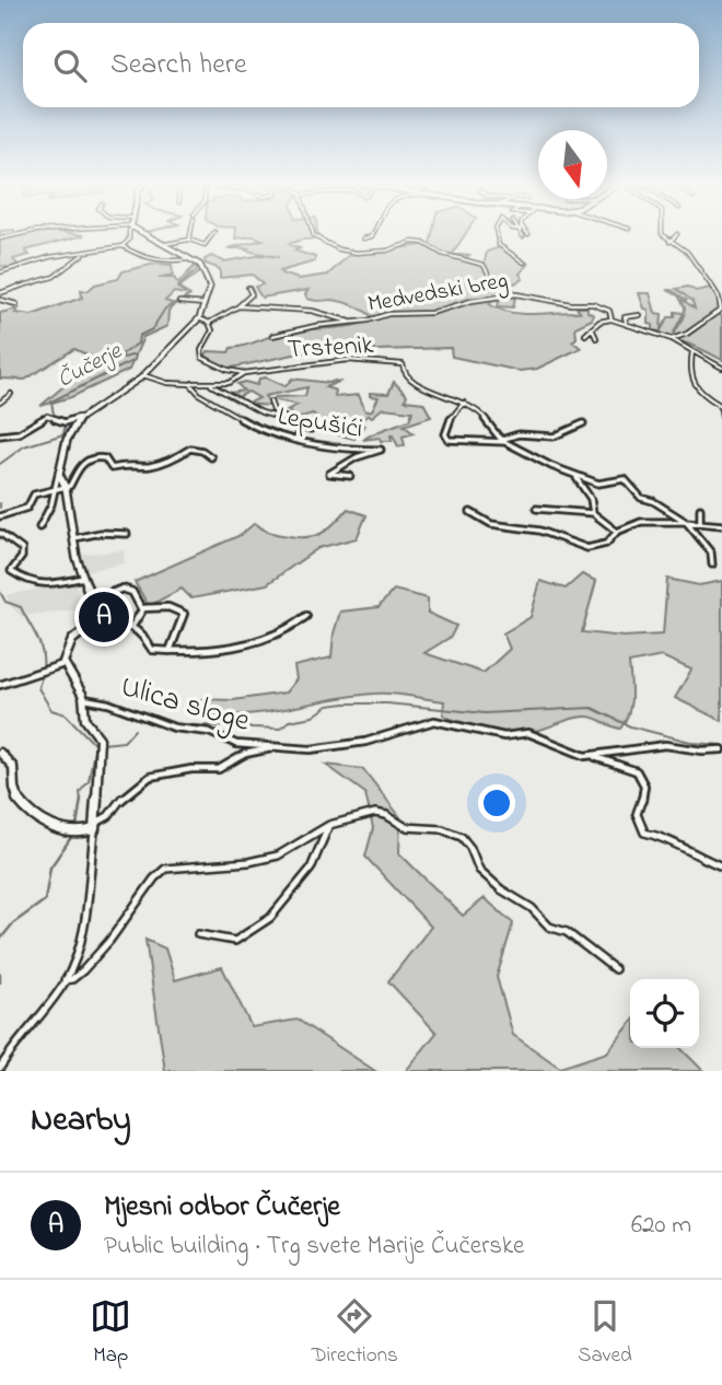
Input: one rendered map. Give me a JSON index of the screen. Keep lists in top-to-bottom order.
{
  "streets": {
    "street": [
      "Medvedski breg",
      "Trstenik",
      "Lepušići",
      "Ulica sloge"
    ]
  },
  "crossings": [
    ["Trstenik", "Lepušići"]
  ],
  "water": ["Čučerje"],
  "north": "bottom",
  "page": {
    "search": "Search here",
    "pins": "A",
    "heading": "Nearby",
    "list": [
      {
        "mark": "A",
        "name": "Mjesni odbor Čučerje",
        "note": "Public building · Trg svete Marije Čučerske",
        "value": "620 m"
      }
    ],
    "nav": ["Map", "Directions", "Saved"]
  }
}
